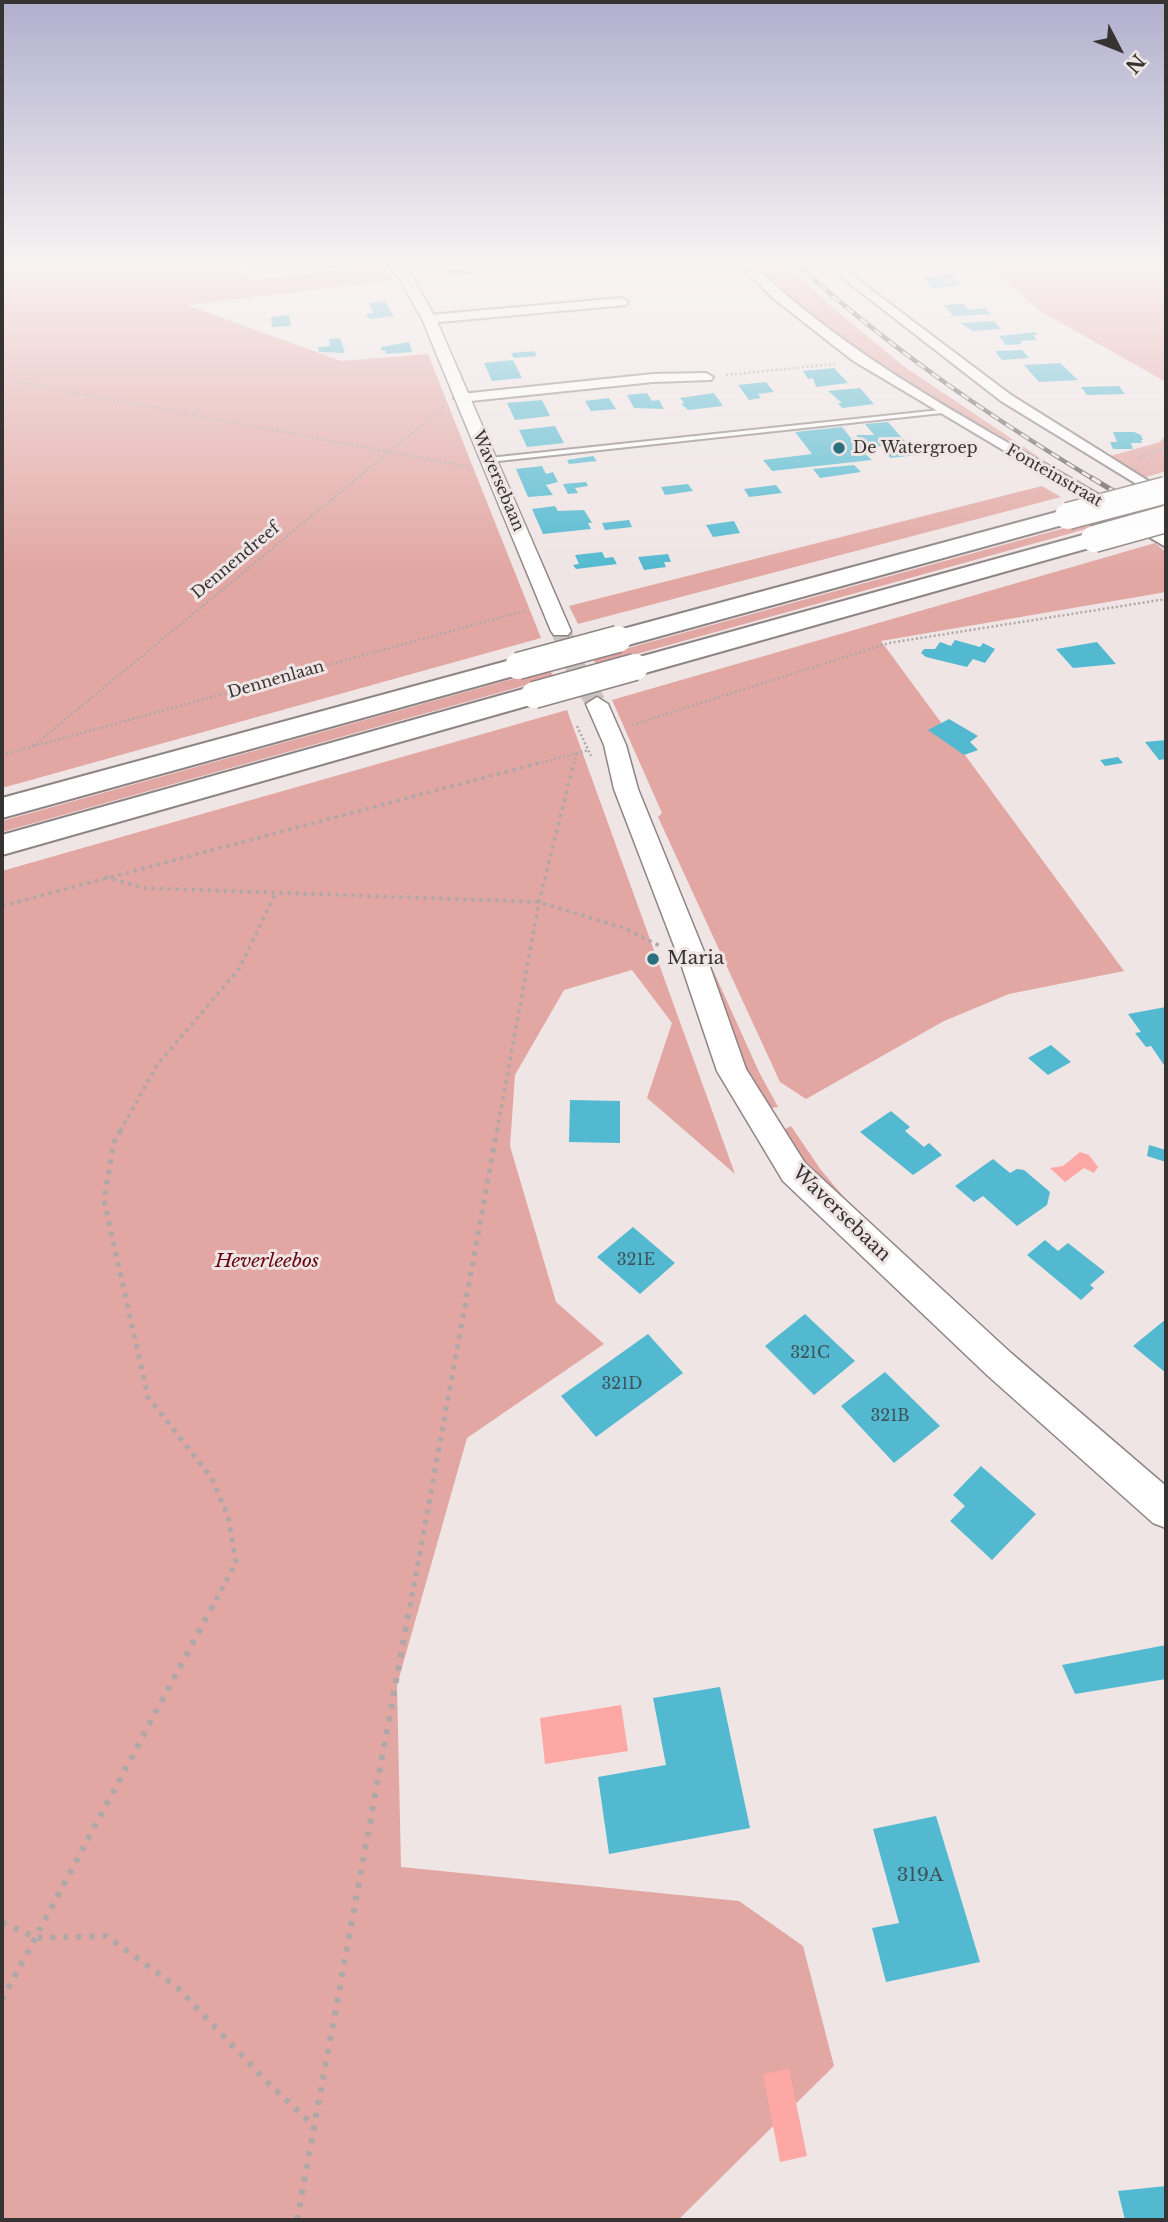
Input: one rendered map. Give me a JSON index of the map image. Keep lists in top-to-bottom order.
{
  "streets": {
    "street": ["Fonteinstraat", "Waversebaan"],
    "path": ["Dennendreef", "Dennenlaan"]
  },
  "crossings": [
    ["Waversebaan", "Dennendreef"],
    ["Waversebaan", "Dennenlaan"],
    ["Dennendreef", "Dennenlaan"]
  ],
  "parks": ["Heverleebos"],
  "places": ["De Watergroep", "Maria"],
  "house_numbers": [
    "321E",
    "321C",
    "321D",
    "321B",
    "319A"
  ],
  "north": "bottom right"
}
